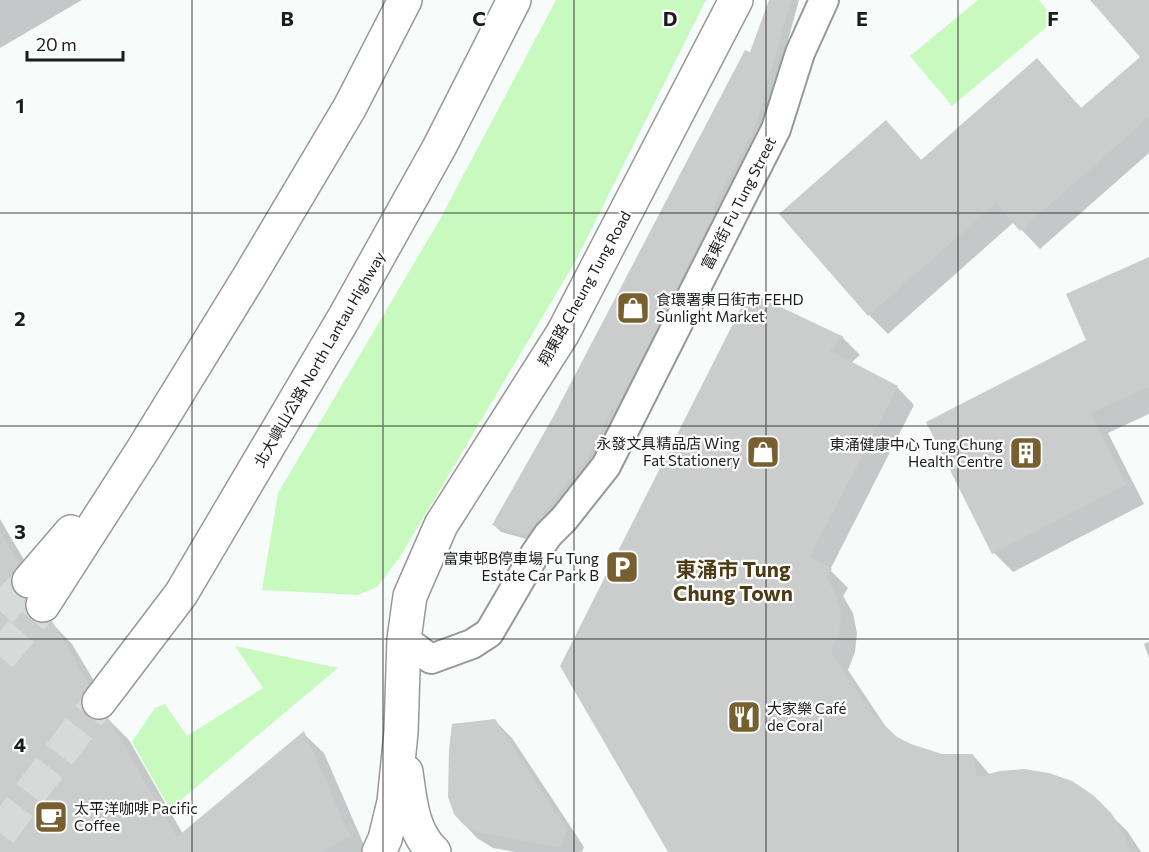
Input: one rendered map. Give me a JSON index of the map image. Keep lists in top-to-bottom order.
{
  "streets": {
    "main road": ["翔東路 Cheung Tung Road", "北大嶼山公路 North Lantau Highway"],
    "street": ["富東街 Fu Tung Street"]
  },
  "crossings": [
    ["富東街 Fu Tung Street", "翔東路 Cheung Tung Road"]
  ],
  "districts": ["東涌市 Tung Chung Town"],
  "places": {
    "shop": ["食環署東日街市 FEHD Sunlight Market", "永發文具精品店 Wing Fat Stationery"],
    "building": ["東涌健康中心 Tung Chung Health Centre"],
    "parking": ["富東邨B停車場 Fu Tung Estate Car Park B"],
    "restaurant": ["大家樂 Café de Coral"],
    "cafe": ["太平洋咖啡 Pacific Coffee"]
  },
  "scale_bar": "20 m",
  "grid": {
    "columns": [
      "B",
      "C",
      "D",
      "E",
      "F"
    ],
    "rows": [
      "1",
      "2",
      "3",
      "4"
    ]
  }
}
